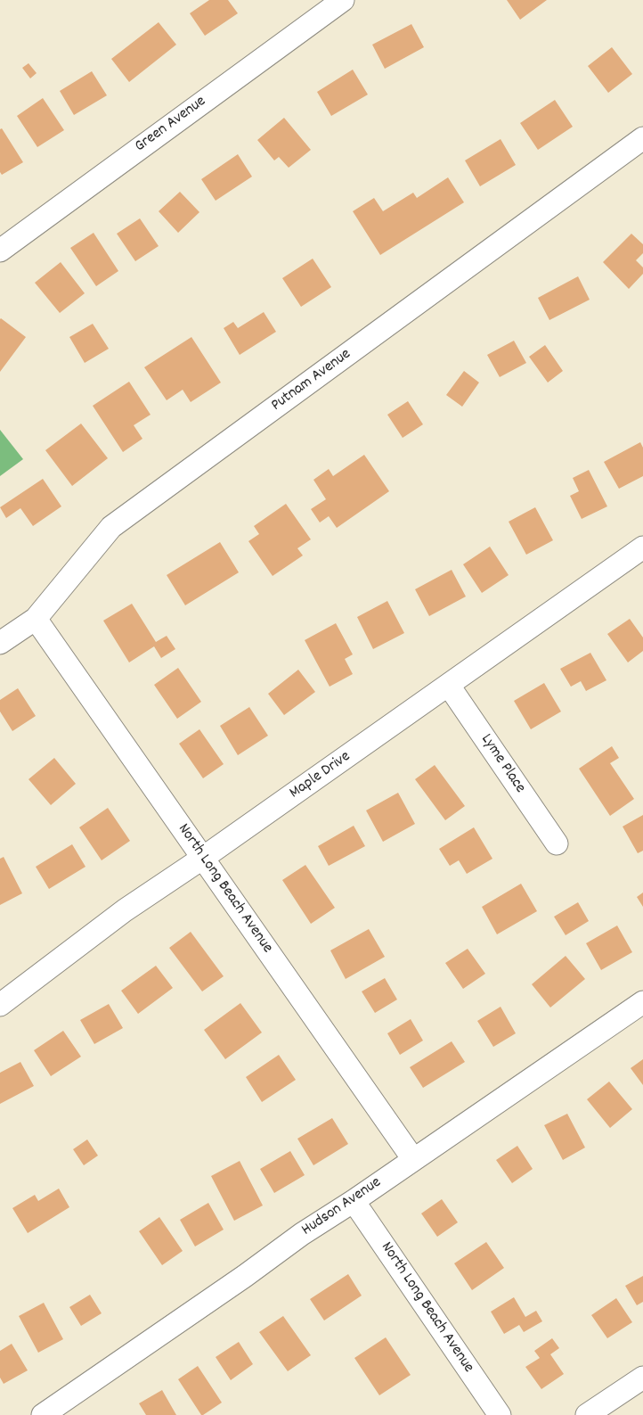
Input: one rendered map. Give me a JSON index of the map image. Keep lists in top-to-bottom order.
{
  "streets": {
    "street": [
      "Green Avenue",
      "Putnam Avenue",
      "Lyme Place",
      "Maple Drive",
      "North Long Beach Avenue",
      "Hudson Avenue"
    ]
  },
  "crossings": [
    ["Putnam Avenue", "North Long Beach Avenue"],
    ["Lyme Place", "Maple Drive"],
    ["Maple Drive", "North Long Beach Avenue"],
    ["North Long Beach Avenue", "Hudson Avenue"]
  ]
}
